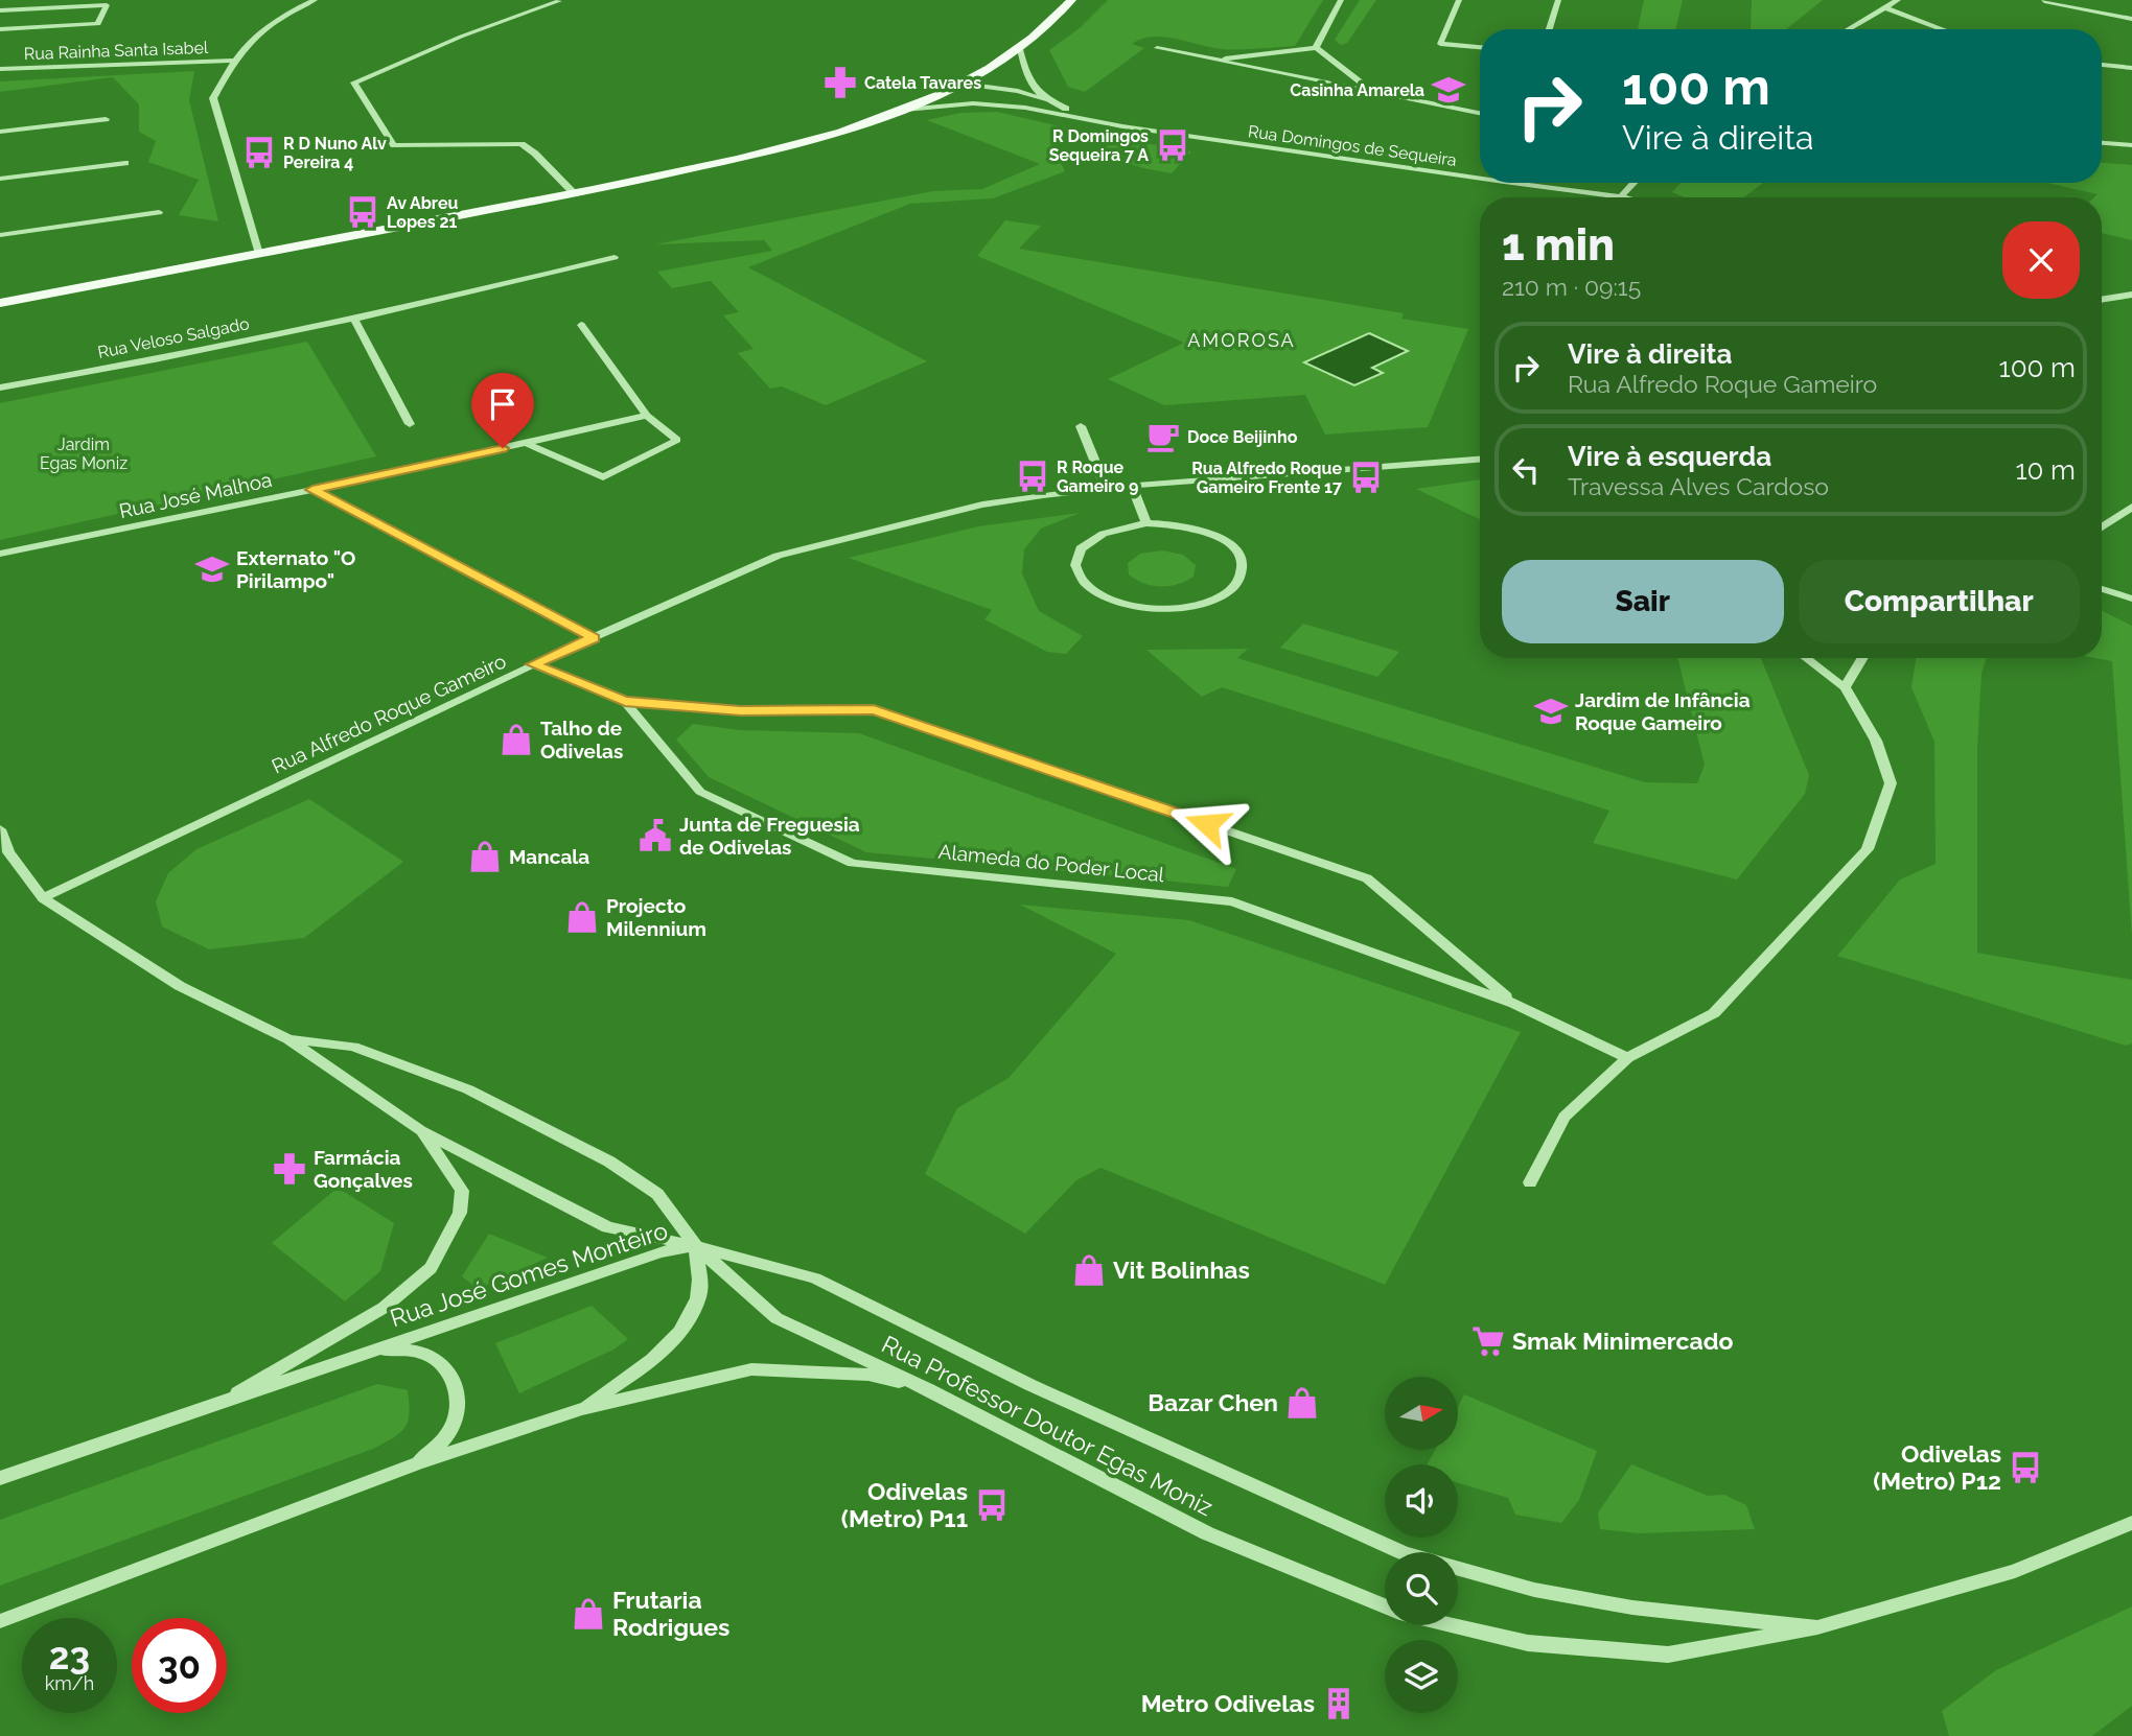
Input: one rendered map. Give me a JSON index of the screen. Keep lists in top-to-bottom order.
{
  "streets": {
    "street": [
      "Rua Rainha Santa Isabel",
      "Rua Domingos de Sequeira",
      "Rua Veloso Salgado",
      "Rua José Malhoa",
      "Rua Alfredo Roque Gameiro",
      "Alameda do Poder Local",
      "Rua José Gomes Monteiro",
      "Rua Professor Doutor Egas Moniz"
    ]
  },
  "crossings": [
    ["Rua Alfredo Roque Gameiro", "Alameda do Poder Local"],
    ["Rua Alfredo Roque Gameiro", "Rua Professor Doutor Egas Moniz"],
    ["Rua José Gomes Monteiro", "Rua Professor Doutor Egas Moniz"]
  ],
  "districts": ["AMOROSA"],
  "parks": ["Jardim Egas Moniz"],
  "places": {
    "pharmacy": ["Catela Tavares", "Farmácia Gonçalves"],
    "school or university": ["Casinha Amarela", "Externato \"O Pirilampo\"", "Jardim de Infância Roque Gameiro"],
    "bus stop": [
      "R Domingos Sequeira 7 A",
      "R D Nuno Alv Pereira 4",
      "Av Abreu Lopes 21",
      "R Roque Gameiro 9",
      "Rua Alfredo Roque Gameiro Frente 17",
      "Odivelas (Metro) P12",
      "Odivelas (Metro) P11"
    ],
    "cafe": ["Doce Beijinho"],
    "shop": [
      "Talho de Odivelas",
      "Mancala",
      "Projecto Milennium",
      "Vit Bolinhas",
      "Bazar Chen",
      "Frutaria Rodrigues"
    ],
    "public building": ["Junta de Freguesia de Odivelas"],
    "supermarket": ["Smak Minimercado"],
    "building": ["Metro Odivelas"]
  },
  "north": "right",
  "page": {
    "turn": ["100 m", "Vire à direita"],
    "heading": ["1 min", "210 m · 09:15"],
    "list": [
      {
        "name": "Vire à direita",
        "note": "Rua Alfredo Roque Gameiro",
        "value": "100 m"
      },
      {
        "name": "Vire à esquerda",
        "note": "Travessa Alves Cardoso",
        "value": "10 m"
      }
    ],
    "buttons": ["Sair", "Compartilhar"],
    "speed": "23 km/h",
    "limit": "30"
  }
}
